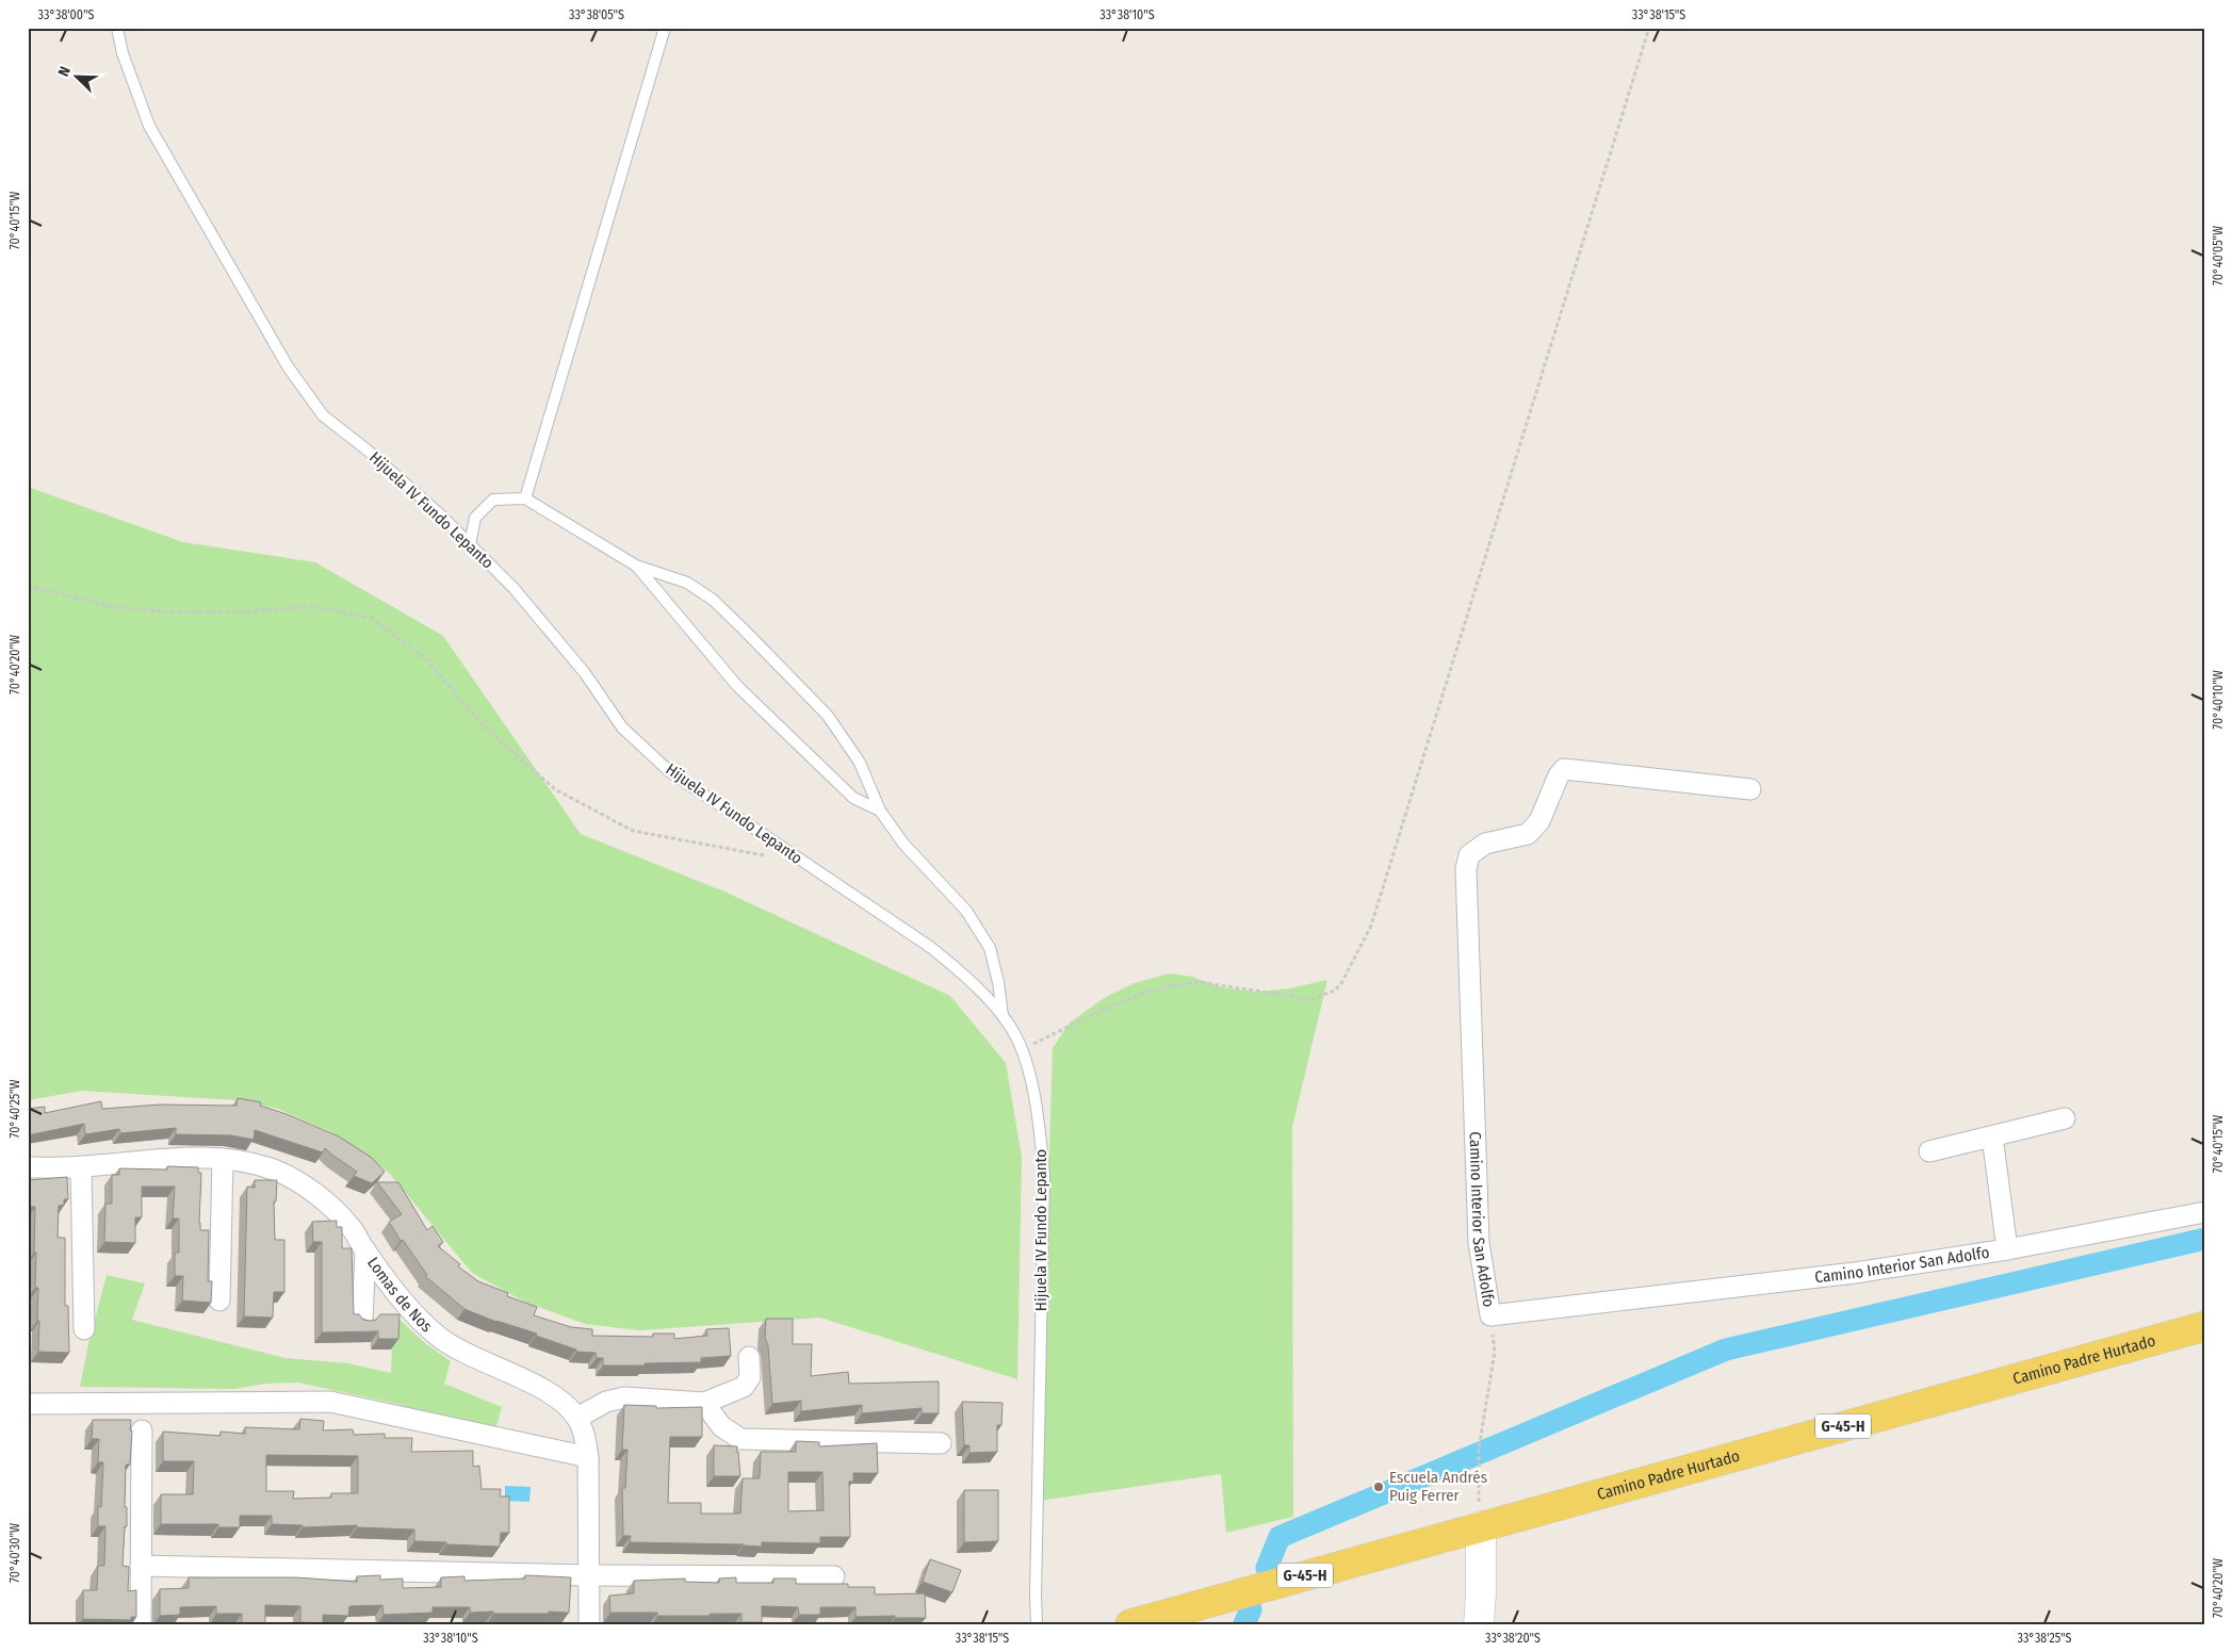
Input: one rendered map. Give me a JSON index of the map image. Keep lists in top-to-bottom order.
{
  "streets": {
    "main road": ["Camino Padre Hurtado", "G-45-H"],
    "street": ["Camino Interior San Adolfo", "Lomas de Nos"],
    "lane": ["Hijuela IV Fundo Lepanto"]
  },
  "places": ["Escuela Andrés Puig Ferrer"],
  "north": "top left",
  "coordinates": [
    "33°38'00\"S",
    "33°38'05\"S",
    "33°38'10\"S",
    "33°38'15\"S",
    "70°40'15\"W",
    "70°40'05\"W",
    "70°40'20\"W",
    "70°40'10\"W",
    "70°40'25\"W",
    "70°40'30\"W",
    "33°38'20\"S",
    "33°38'25\"S"
  ]
}
